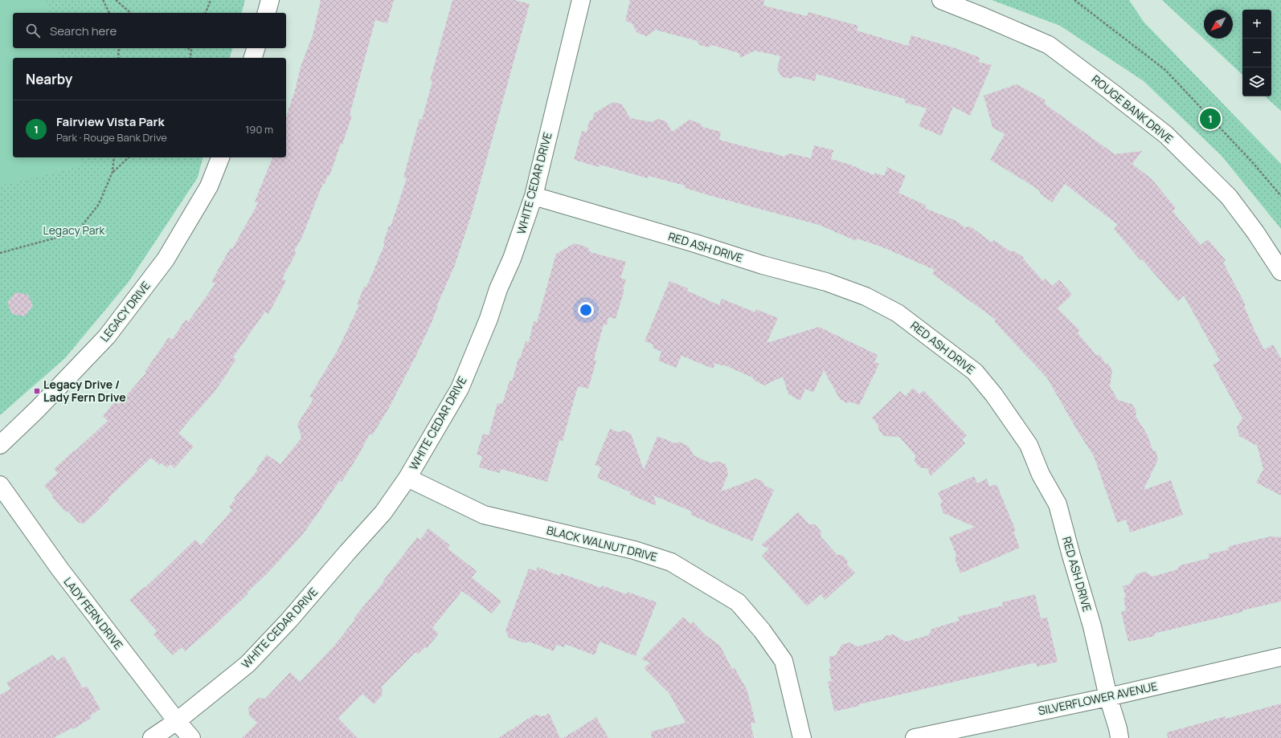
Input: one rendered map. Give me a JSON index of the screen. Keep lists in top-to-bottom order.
{
  "streets": {
    "street": [
      "ROUGE BANK DRIVE",
      "WHITE CEDAR DRIVE",
      "RED ASH DRIVE",
      "LEGACY DRIVE",
      "BLACK WALNUT DRIVE",
      "LADY FERN DRIVE",
      "SILVERFLOWER AVENUE"
    ]
  },
  "crossings": [
    ["WHITE CEDAR DRIVE", "RED ASH DRIVE"],
    ["WHITE CEDAR DRIVE", "BLACK WALNUT DRIVE"],
    ["WHITE CEDAR DRIVE", "LADY FERN DRIVE"],
    ["RED ASH DRIVE", "SILVERFLOWER AVENUE"]
  ],
  "parks": ["Legacy Park"],
  "places": {
    "transit": ["Legacy Drive / Lady Fern Drive"]
  },
  "north": "bottom left",
  "page": {
    "map_buttons": ["+", "−"],
    "search": "Search here",
    "heading": "Nearby",
    "list": [
      {
        "mark": "1",
        "name": "Fairview Vista Park",
        "note": "Park · Rouge Bank Drive",
        "value": "190 m"
      }
    ],
    "pins": "1"
  }
}
